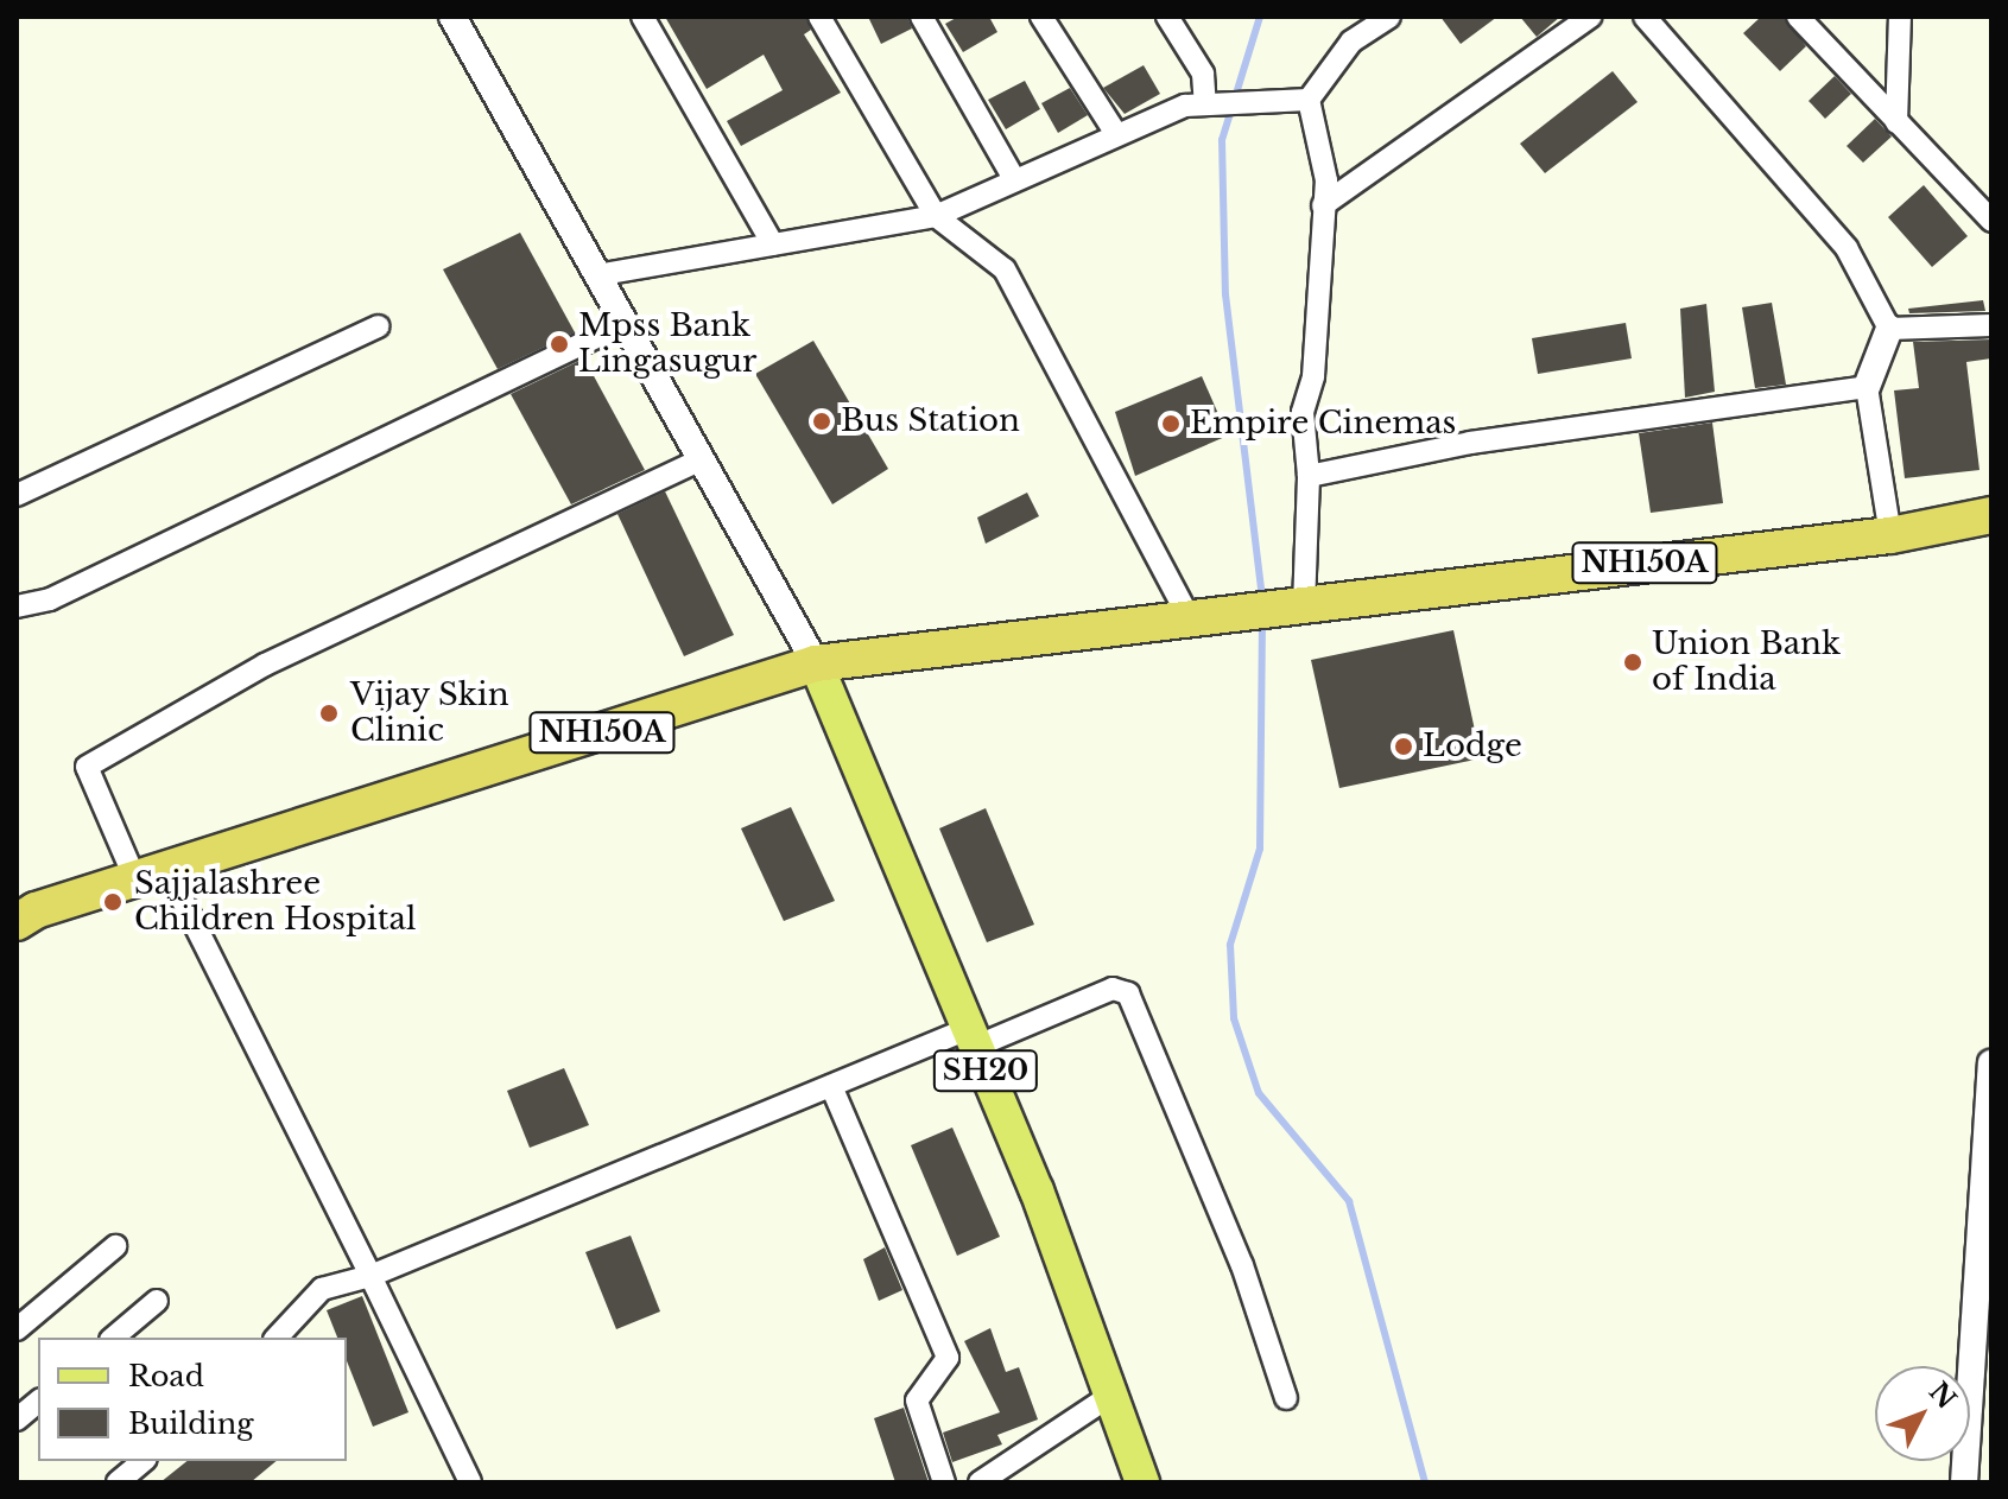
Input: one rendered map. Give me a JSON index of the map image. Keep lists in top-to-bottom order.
{
  "streets": {
    "highway": ["NH150A"],
    "main road": ["SH20"]
  },
  "crossings": [
    ["NH150A", "SH20"]
  ],
  "places": [
    "Mpss Bank Lingasugur",
    "Bus Station",
    "Empire Cinemas",
    "Union Bank of India",
    "Vijay Skin Clinic",
    "Lodge",
    "Sajjalashree Children Hospital"
  ],
  "legend": ["Road", "Building"],
  "north": "top right"
}
